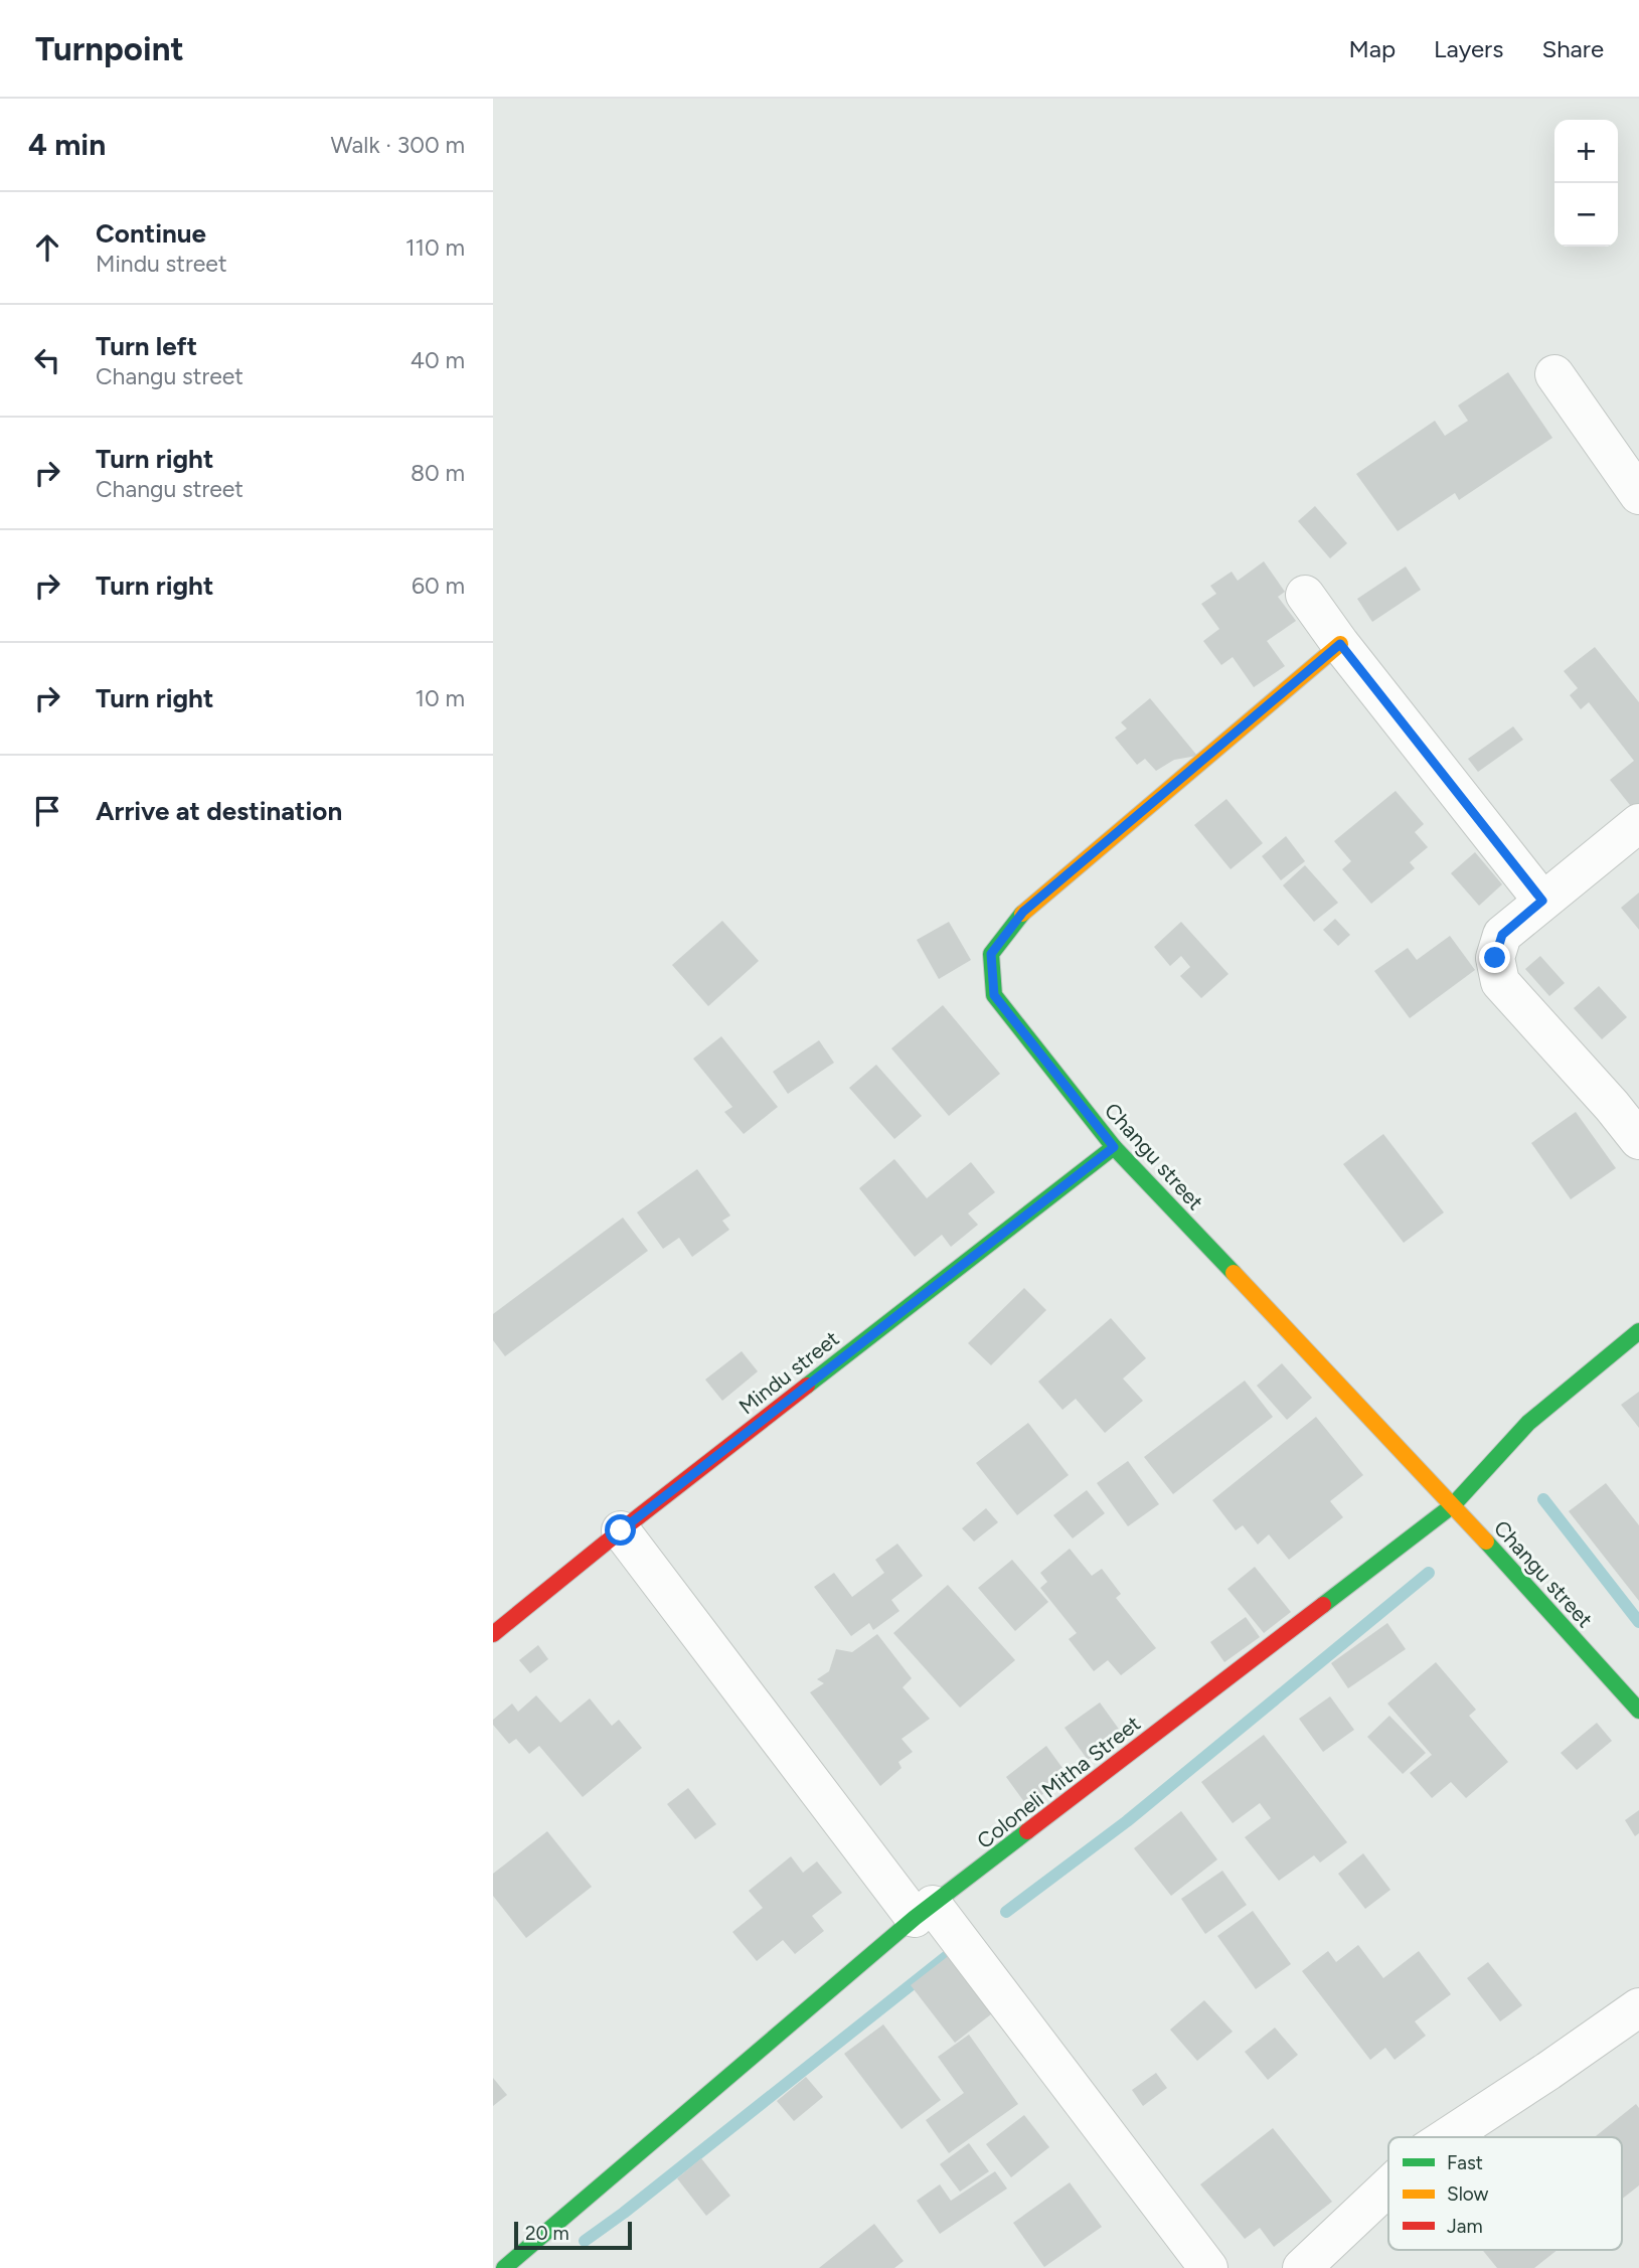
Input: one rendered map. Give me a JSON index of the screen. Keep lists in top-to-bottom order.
{
  "streets": {
    "street": ["Changu street", "Mindu street", "Coloneli Mitha Street"]
  },
  "crossings": [
    ["Changu street", "Mindu street"],
    ["Changu street", "Coloneli Mitha Street"]
  ],
  "legend": ["Fast", "Slow", "Jam"],
  "scale_bar": "20 m",
  "page": {
    "header": "Turnpoint",
    "nav": ["Map", "Layers", "Share"],
    "heading": ["4 min", "Walk · 300 m"],
    "map_buttons": ["+", "−"],
    "list": [
      ["Continue", "Mindu street", "110 m"],
      ["Turn left", "Changu street", "40 m"],
      ["Turn right", "Changu street", "80 m"],
      ["Turn right", "60 m"],
      ["Turn right", "10 m"],
      "Arrive at destination"
    ],
    "scale": "20 m"
  }
}
